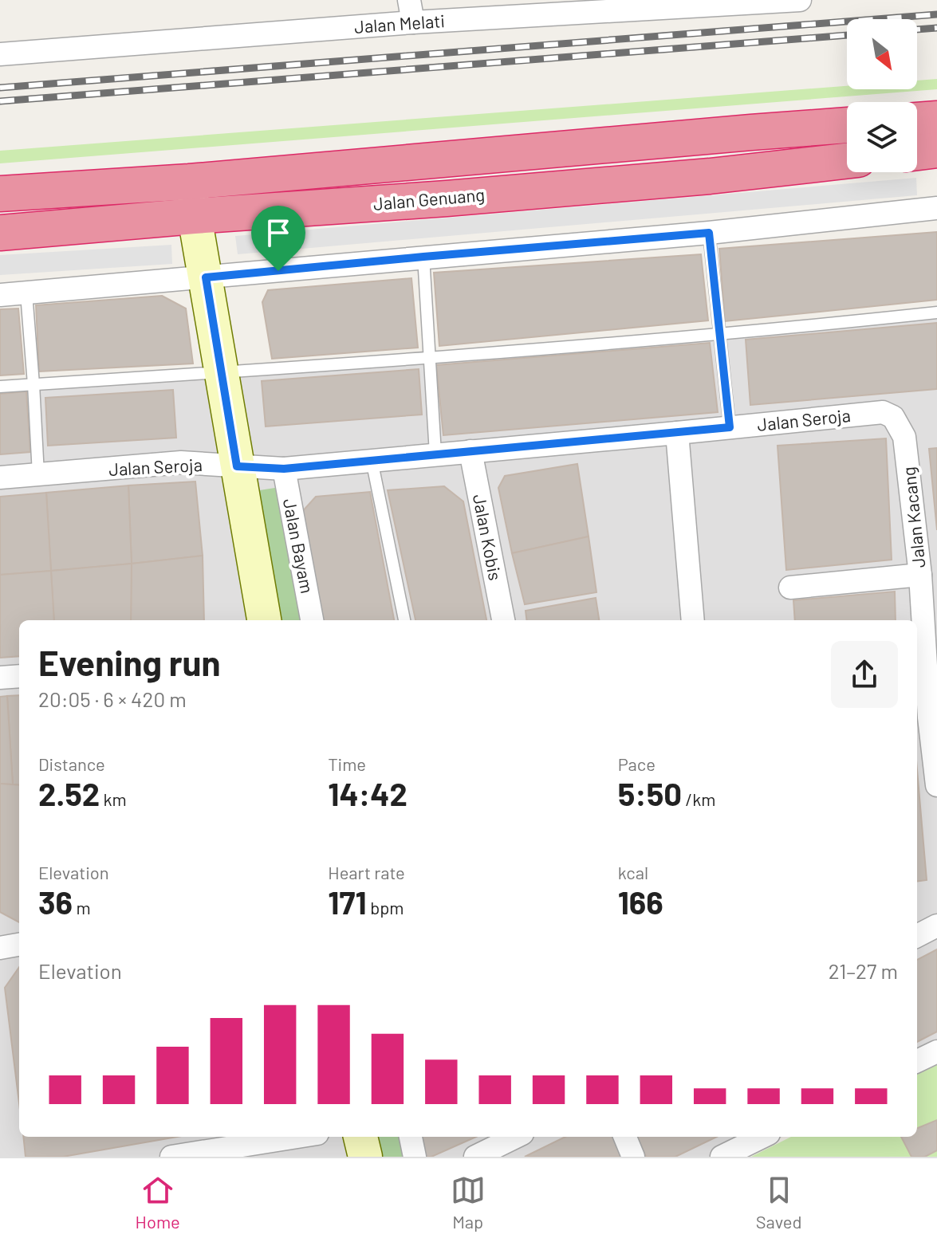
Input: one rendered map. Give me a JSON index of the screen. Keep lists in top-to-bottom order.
{
  "streets": {
    "highway": ["Jalan Genuang"],
    "street": [
      "Jalan Melati",
      "Jalan Seroja",
      "Jalan Kacang",
      "Jalan Kobis",
      "Jalan Bayam"
    ]
  },
  "crossings": [
    ["Jalan Seroja", "Jalan Kacang"],
    ["Jalan Seroja", "Jalan Kobis"],
    ["Jalan Seroja", "Jalan Bayam"]
  ],
  "north": "bottom right",
  "page": {
    "heading": ["Evening run", "20:05 · 6 × 420 m"],
    "stats": [
      ["Distance", "2.52 km"],
      ["Time", "14:42"],
      ["Pace", "5:50 /km"],
      ["Elevation", "36 m"],
      ["Heart rate", "171 bpm"],
      ["kcal", "166"]
    ],
    "chart": ["Elevation", "21–27 m"],
    "tabs": ["Home", "Map", "Saved"]
  }
}
